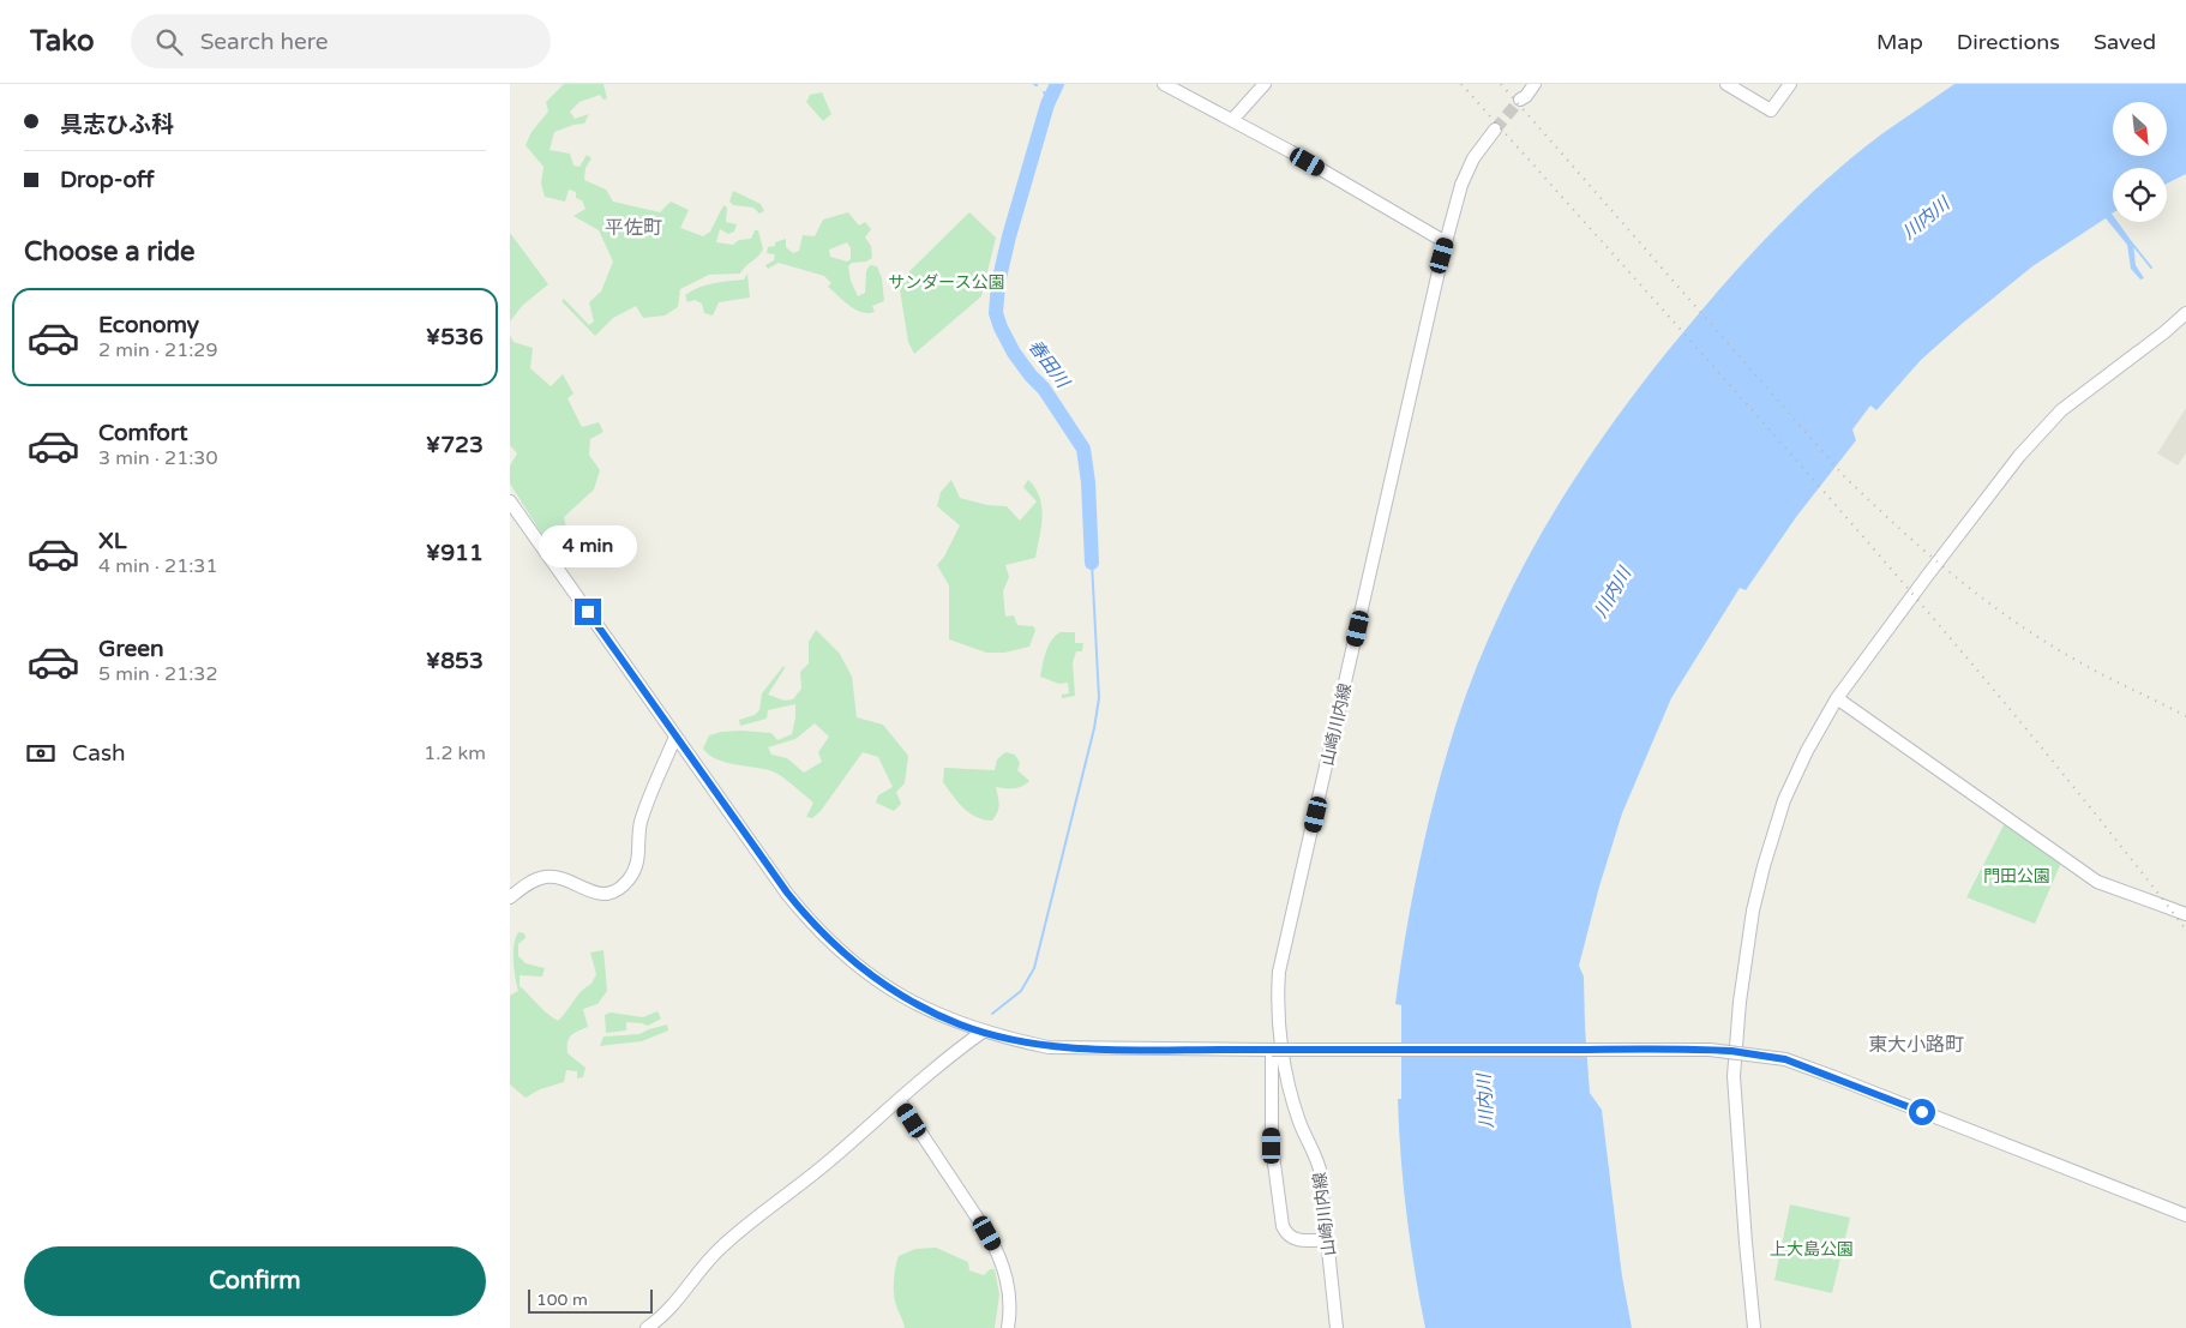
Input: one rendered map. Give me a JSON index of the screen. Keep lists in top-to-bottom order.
{
  "streets": {
    "street": ["山崎川内線"]
  },
  "districts": ["平佐町", "東大小路町"],
  "water": ["川内川", "春田川"],
  "parks": ["サンダース公園", "門田公園", "上大島公園"],
  "scale_bar": "100 m",
  "north": "bottom right",
  "page": {
    "header": "Tako",
    "search": "Search here",
    "nav": ["Map", "Directions", "Saved"],
    "banner": ["具志ひふ科", "Drop-off"],
    "heading": "Choose a ride",
    "list": [
      {
        "name": "Economy",
        "note": "2 min · 21:29",
        "value": "¥536"
      },
      {
        "name": "Comfort",
        "note": "3 min · 21:30",
        "value": "¥723"
      },
      {
        "name": "XL",
        "note": "4 min · 21:31",
        "value": "¥911"
      },
      {
        "name": "Green",
        "note": "5 min · 21:32",
        "value": "¥853"
      }
    ],
    "bubble": "4 min",
    "pay": ["Cash", "1.2 km"],
    "buttons": "Confirm",
    "scale": "100 m"
  }
}
